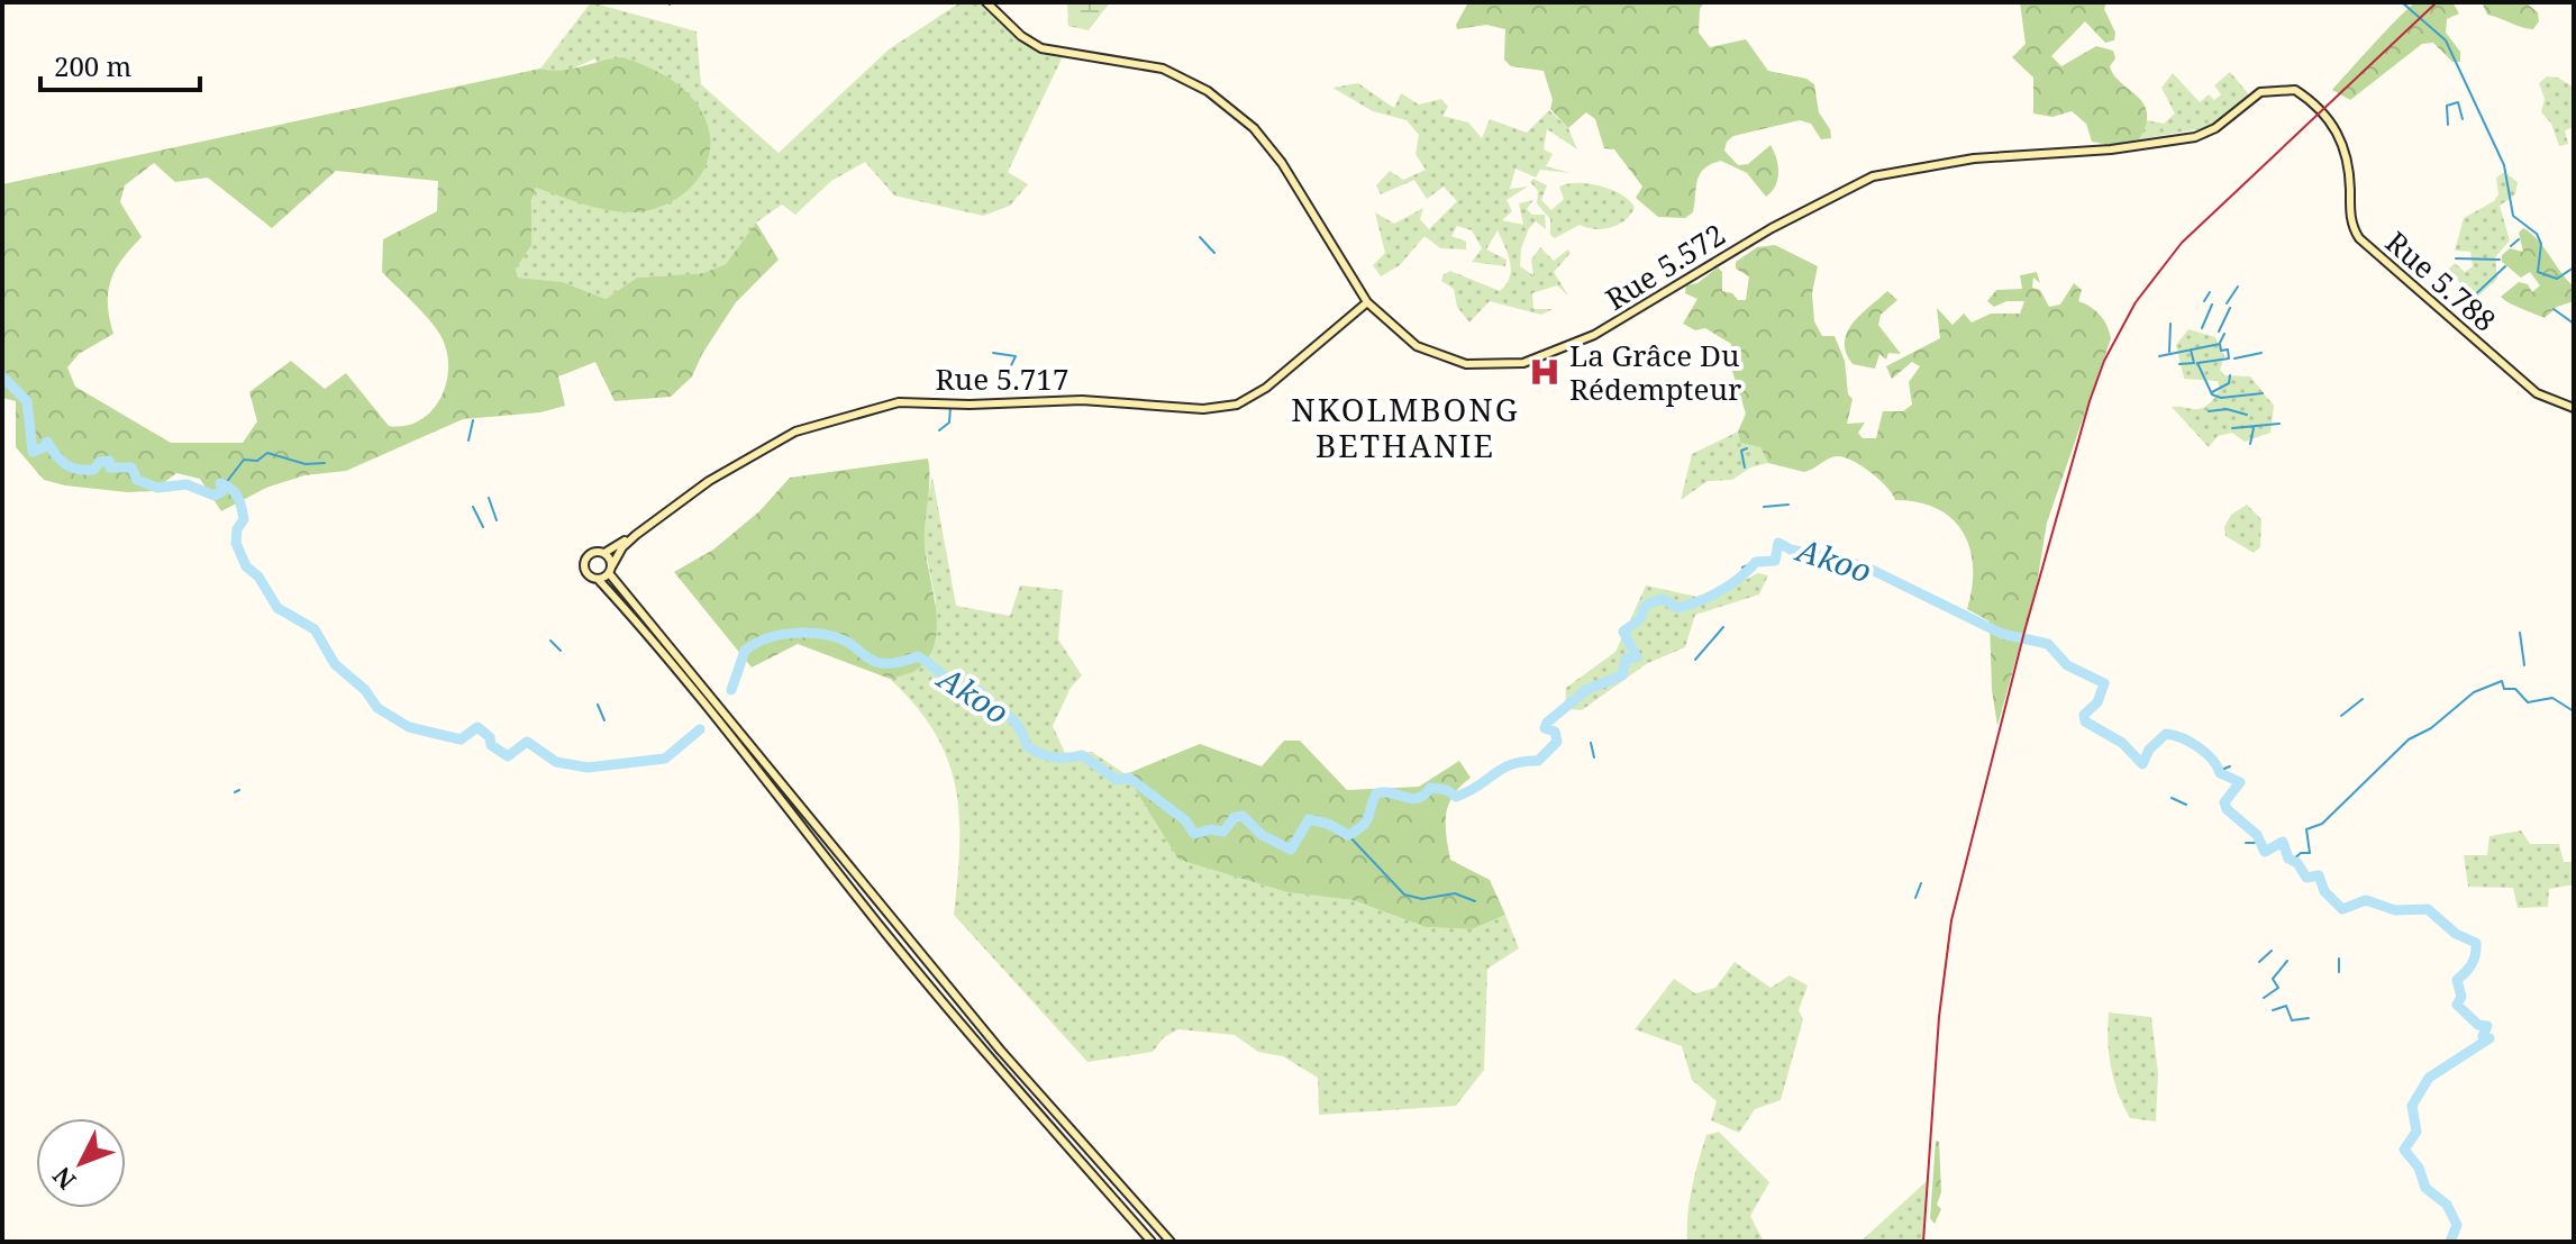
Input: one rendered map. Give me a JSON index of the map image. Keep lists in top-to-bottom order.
{
  "streets": {
    "street": ["Rue 5.572", "Rue 5.788", "Rue 5.717"]
  },
  "crossings": [
    ["Rue 5.572", "Rue 5.788"],
    ["Rue 5.572", "Rue 5.717"]
  ],
  "districts": ["NKOLMBONG BETHANIE"],
  "water": ["Akoo"],
  "places": {
    "hospital": ["La Grâce Du Rédempteur"]
  },
  "scale_bar": "200 m",
  "north": "bottom left"
}
